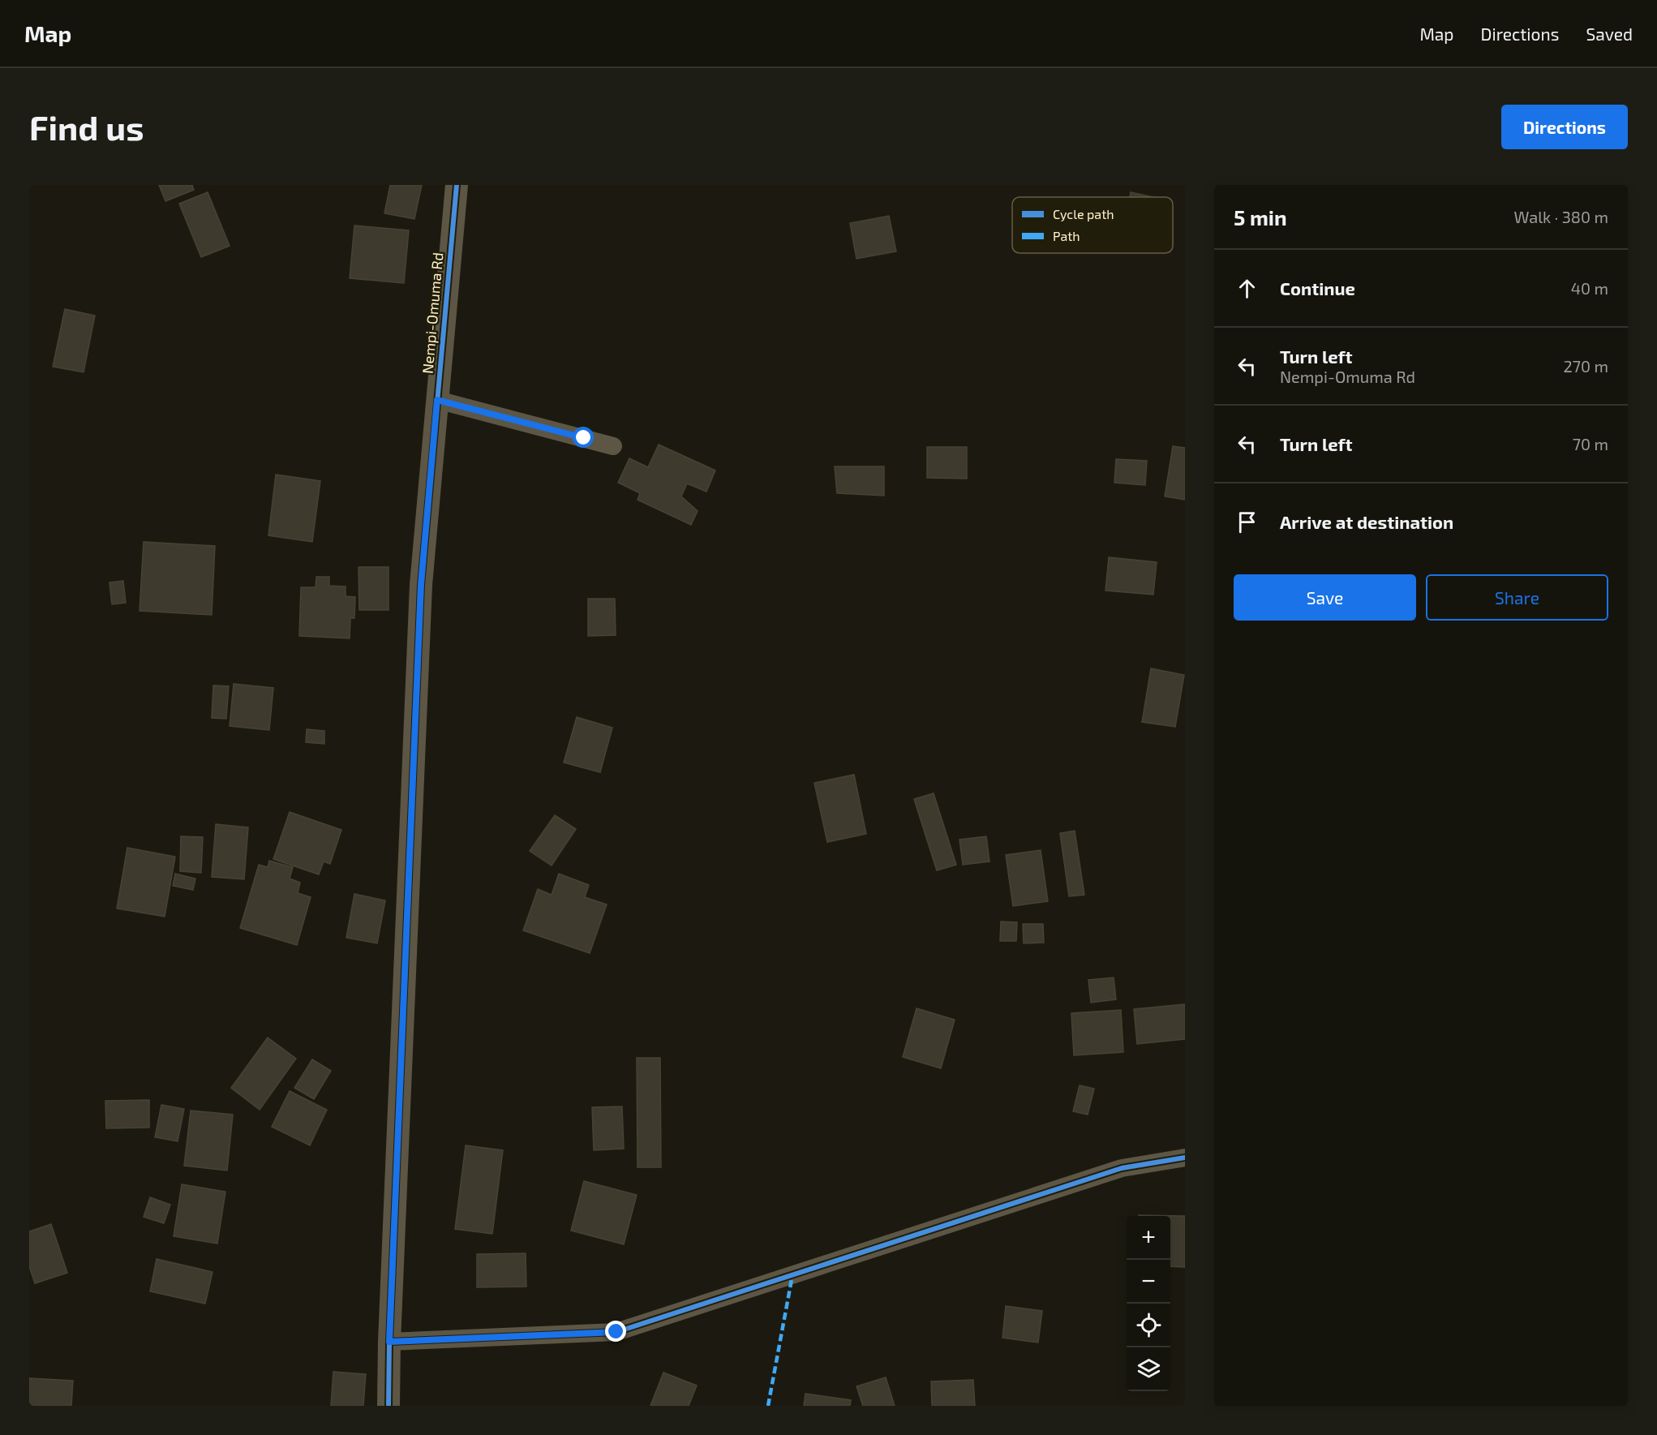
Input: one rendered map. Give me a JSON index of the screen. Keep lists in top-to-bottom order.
{
  "streets": {
    "street": ["Nempi-Omuma Rd"]
  },
  "legend": ["Cycle path", "Path"],
  "page": {
    "header": "Map",
    "nav": ["Map", "Directions", "Saved"],
    "buttons": [
      "Directions",
      ["Save", "Share"]
    ],
    "title": "Find us",
    "heading": ["5 min", "Walk · 380 m"],
    "list": [
      ["Continue", "40 m"],
      ["Turn left", "Nempi-Omuma Rd", "270 m"],
      ["Turn left", "70 m"],
      "Arrive at destination"
    ],
    "map_buttons": ["+", "−"]
  }
}
